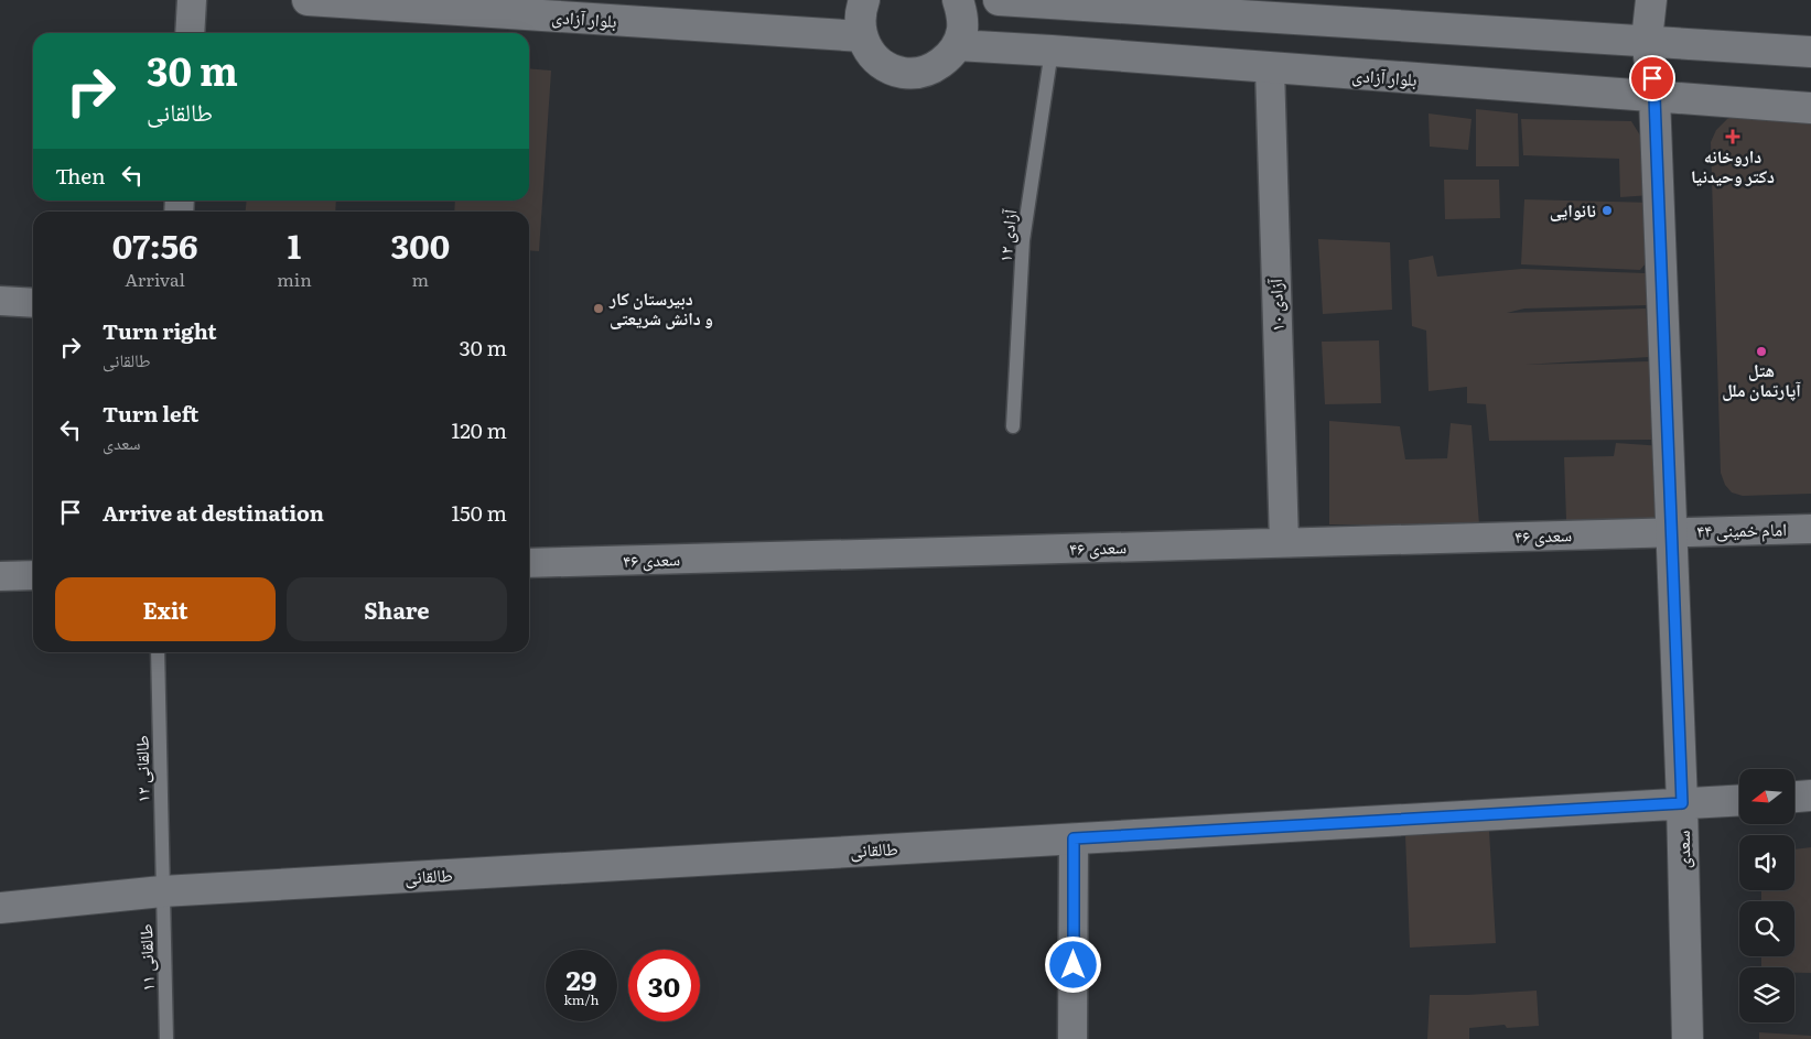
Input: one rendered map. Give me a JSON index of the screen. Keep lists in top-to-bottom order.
{
  "streets": {
    "main road": ["بلوار آزادی", "طالقانی", "سعدی"],
    "street": ["آزادی ۱۰", "امام خمینی ۴۴", "سعدی ۴۶"],
    "lane": ["آزادی ۱۲", "طالقانی ۱۲", "طالقانی ۱۱"]
  },
  "crossings": [
    ["بلوار آزادی", "آزادی ۱۲"],
    ["بلوار آزادی", "آزادی ۱۰"],
    ["بلوار آزادی", "سعدی"],
    ["آزادی ۱۰", "سعدی ۴۶"],
    ["امام خمینی ۴۴", "سعدی ۴۶"],
    ["امام خمینی ۴۴", "سعدی"],
    ["سعدی ۴۶", "سعدی"],
    ["طالقانی ۱۲", "طالقانی"],
    ["طالقانی ۱۲", "طالقانی ۱۱"],
    ["طالقانی", "سعدی"],
    ["طالقانی", "طالقانی ۱۱"]
  ],
  "places": {
    "health": ["داروخانه دکتر وحیدنیا"],
    "other": ["نانوایی", "دبیرستان کار و دانش شریعتی", "هتل آپارتمان ملل"]
  },
  "north": "left",
  "page": {
    "turn": ["30 m", "طالقانی"],
    "then": "Then",
    "eta": [
      "07:56",
      "Arrival",
      "1",
      "min",
      "300",
      "m"
    ],
    "list": [
      {
        "name": "Turn right",
        "note": "طالقانی",
        "value": "30 m"
      },
      {
        "name": "Turn left",
        "note": "سعدی",
        "value": "120 m"
      },
      {
        "name": "Arrive at destination",
        "value": "150 m"
      }
    ],
    "buttons": ["Exit", "Share"],
    "speed": "29 km/h",
    "limit": "30"
  }
}
